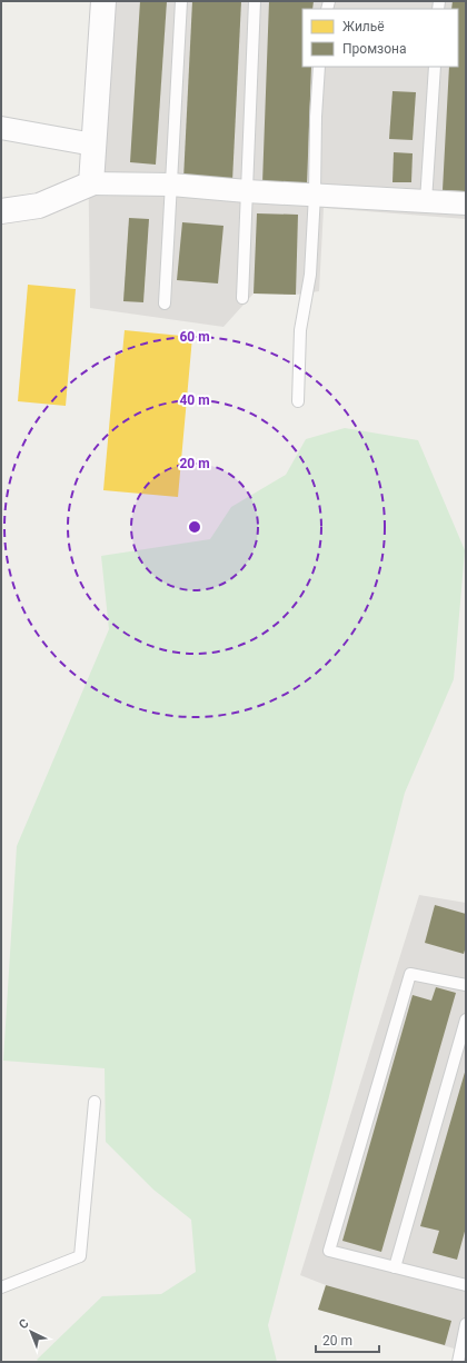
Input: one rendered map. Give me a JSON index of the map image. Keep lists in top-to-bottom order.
{
  "legend": ["Жильё", "Промзона"],
  "scale_bar": "20 m",
  "north": "top left",
  "rings": ["60 m", "40 m", "20 m"]
}
